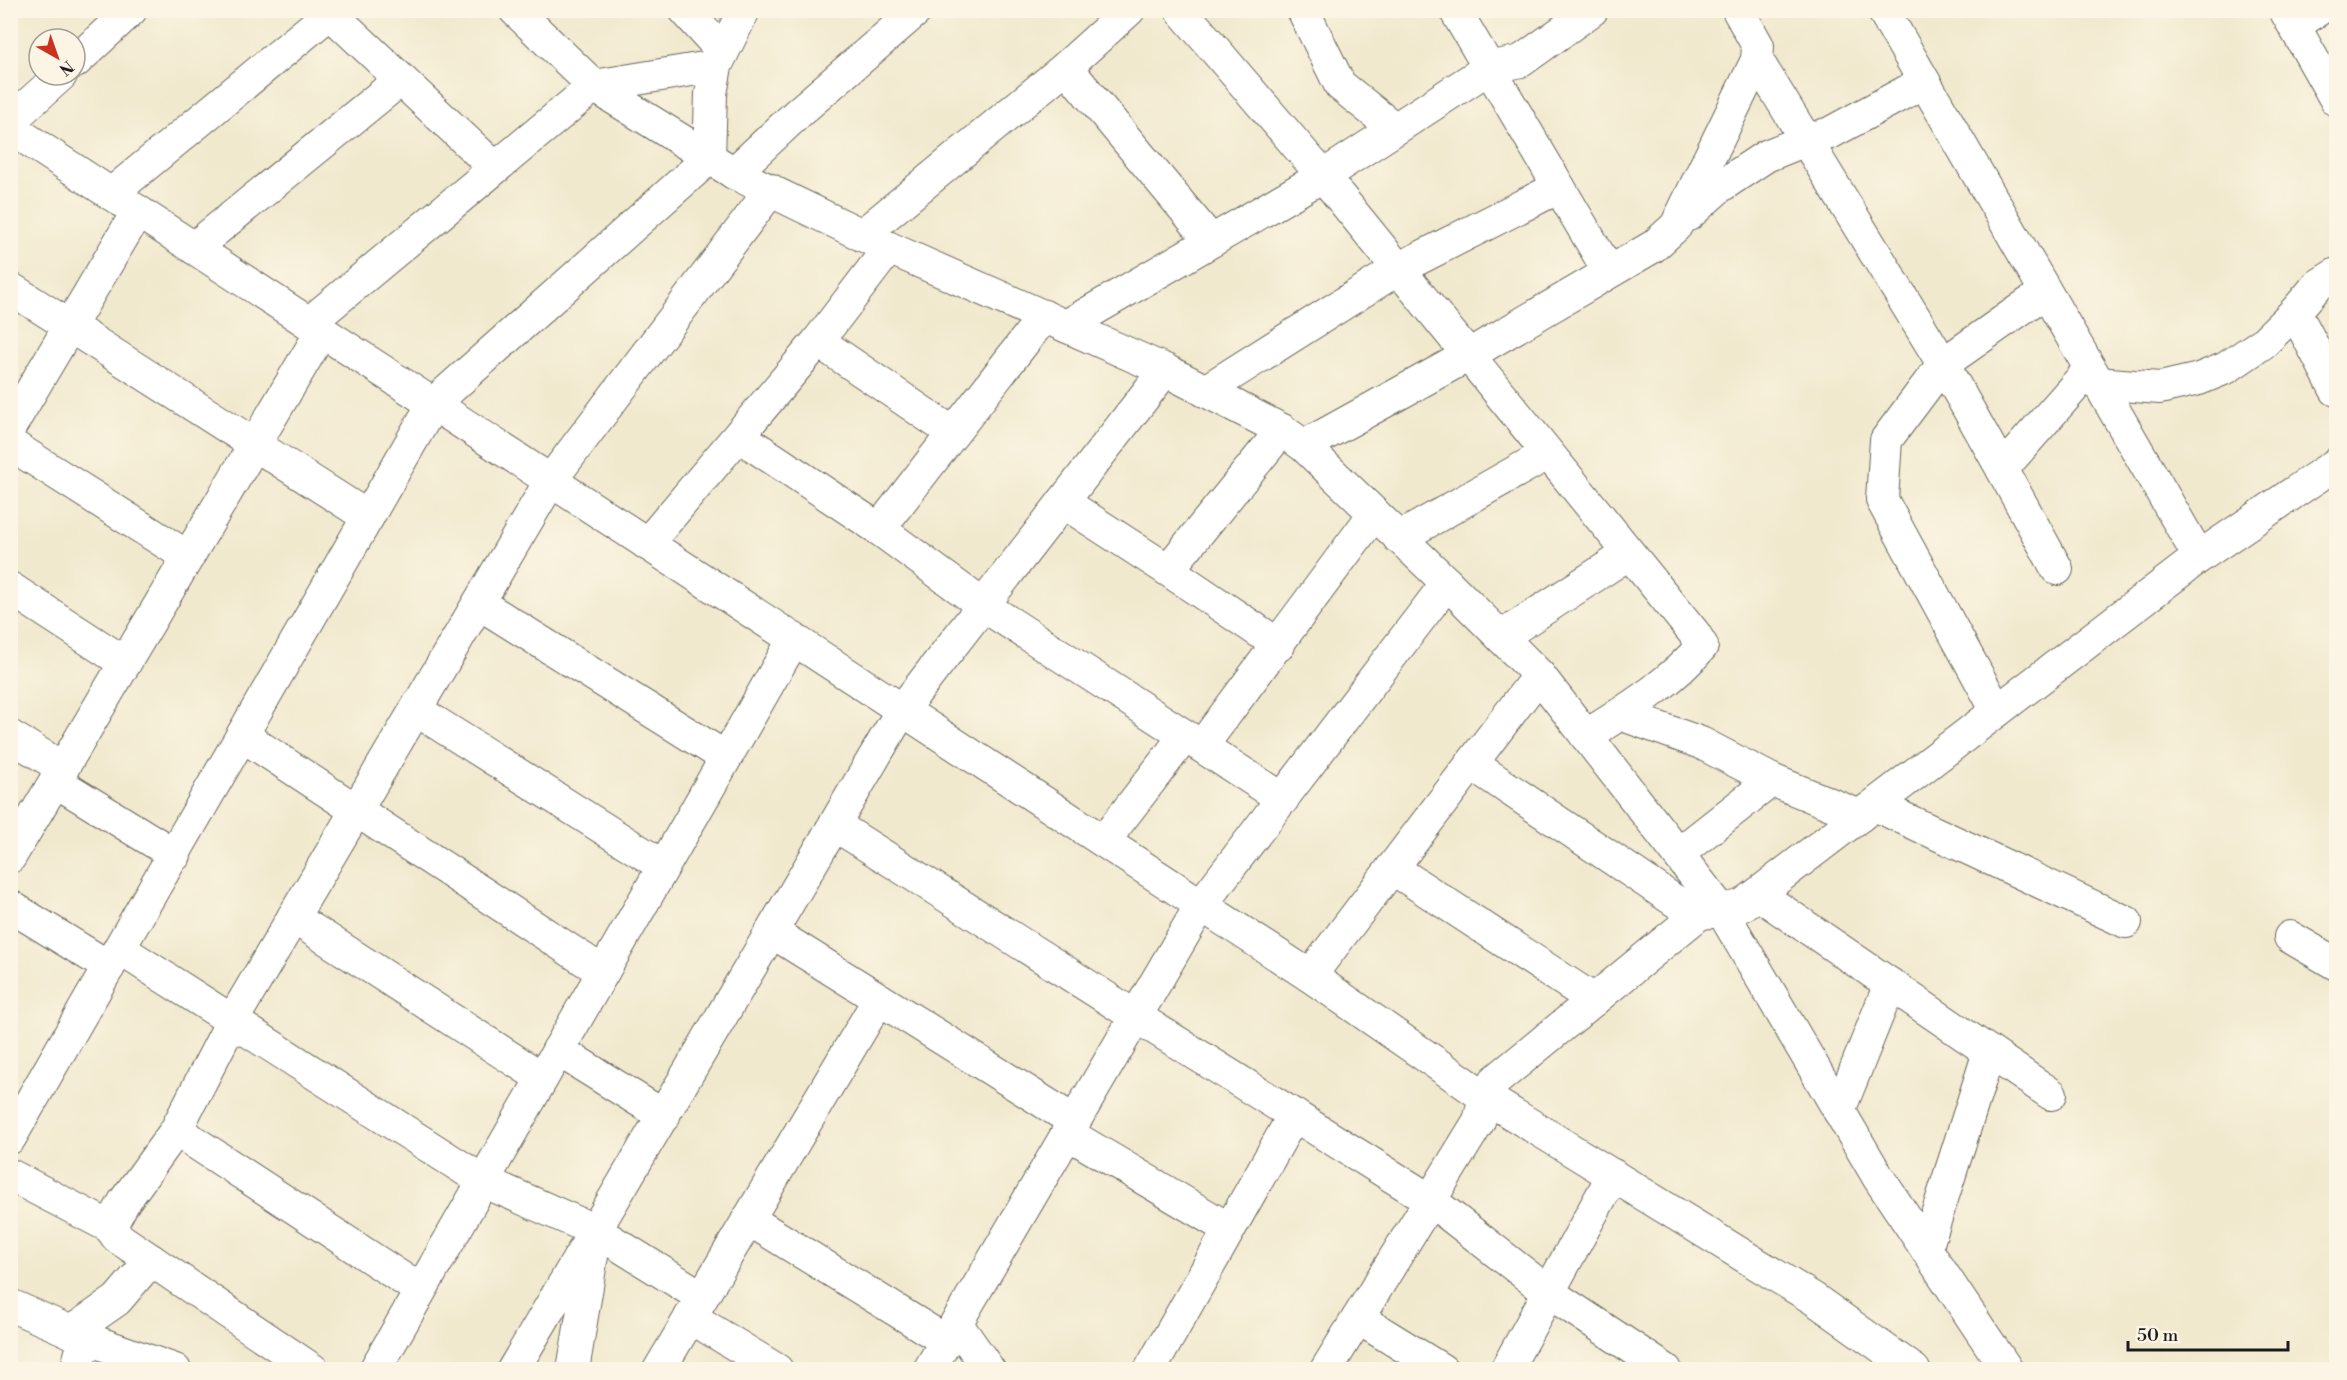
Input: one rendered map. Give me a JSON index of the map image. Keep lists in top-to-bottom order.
{
  "scale_bar": "50 m",
  "north": "bottom right"
}
